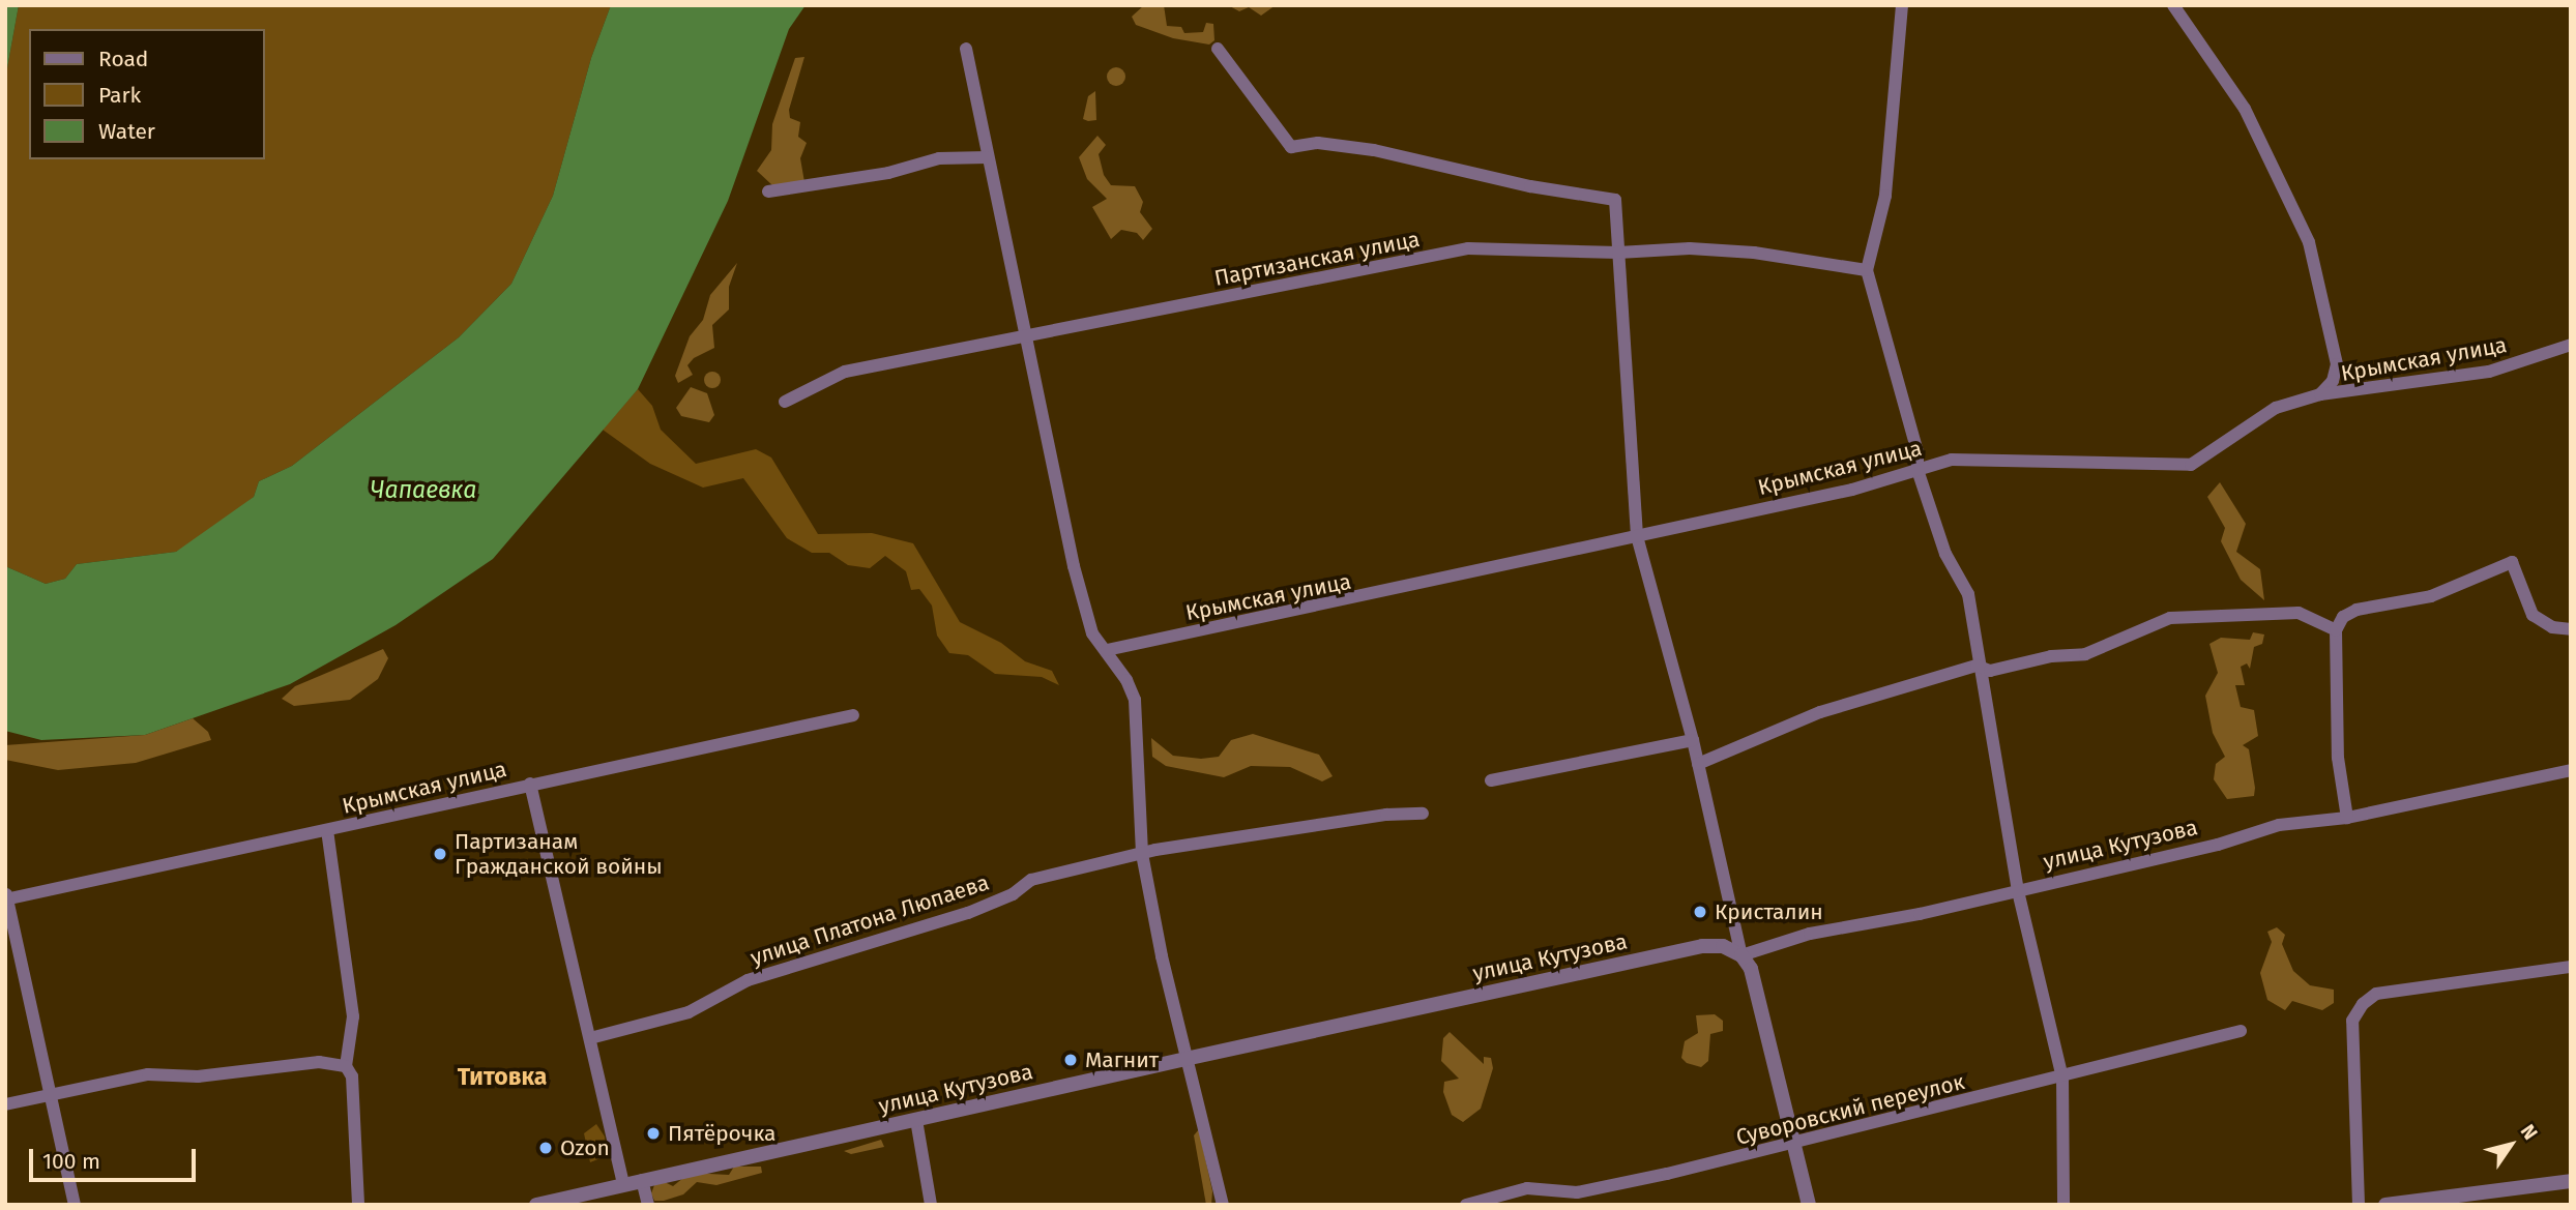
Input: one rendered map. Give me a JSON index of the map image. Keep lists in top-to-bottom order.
{
  "streets": {
    "street": [
      "Партизанская улица",
      "Крымская улица",
      "улица Кутузова",
      "улица Платона Люпаева",
      "Суворовский переулок"
    ]
  },
  "districts": ["Титовка"],
  "water": ["Чапаевка"],
  "places": [
    "Партизанам Гражданской войны",
    "Кристалин",
    "Магнит",
    "Пятёрочка",
    "Ozon"
  ],
  "legend": ["Road", "Park", "Water"],
  "scale_bar": "100 m",
  "north": "top right"
}
